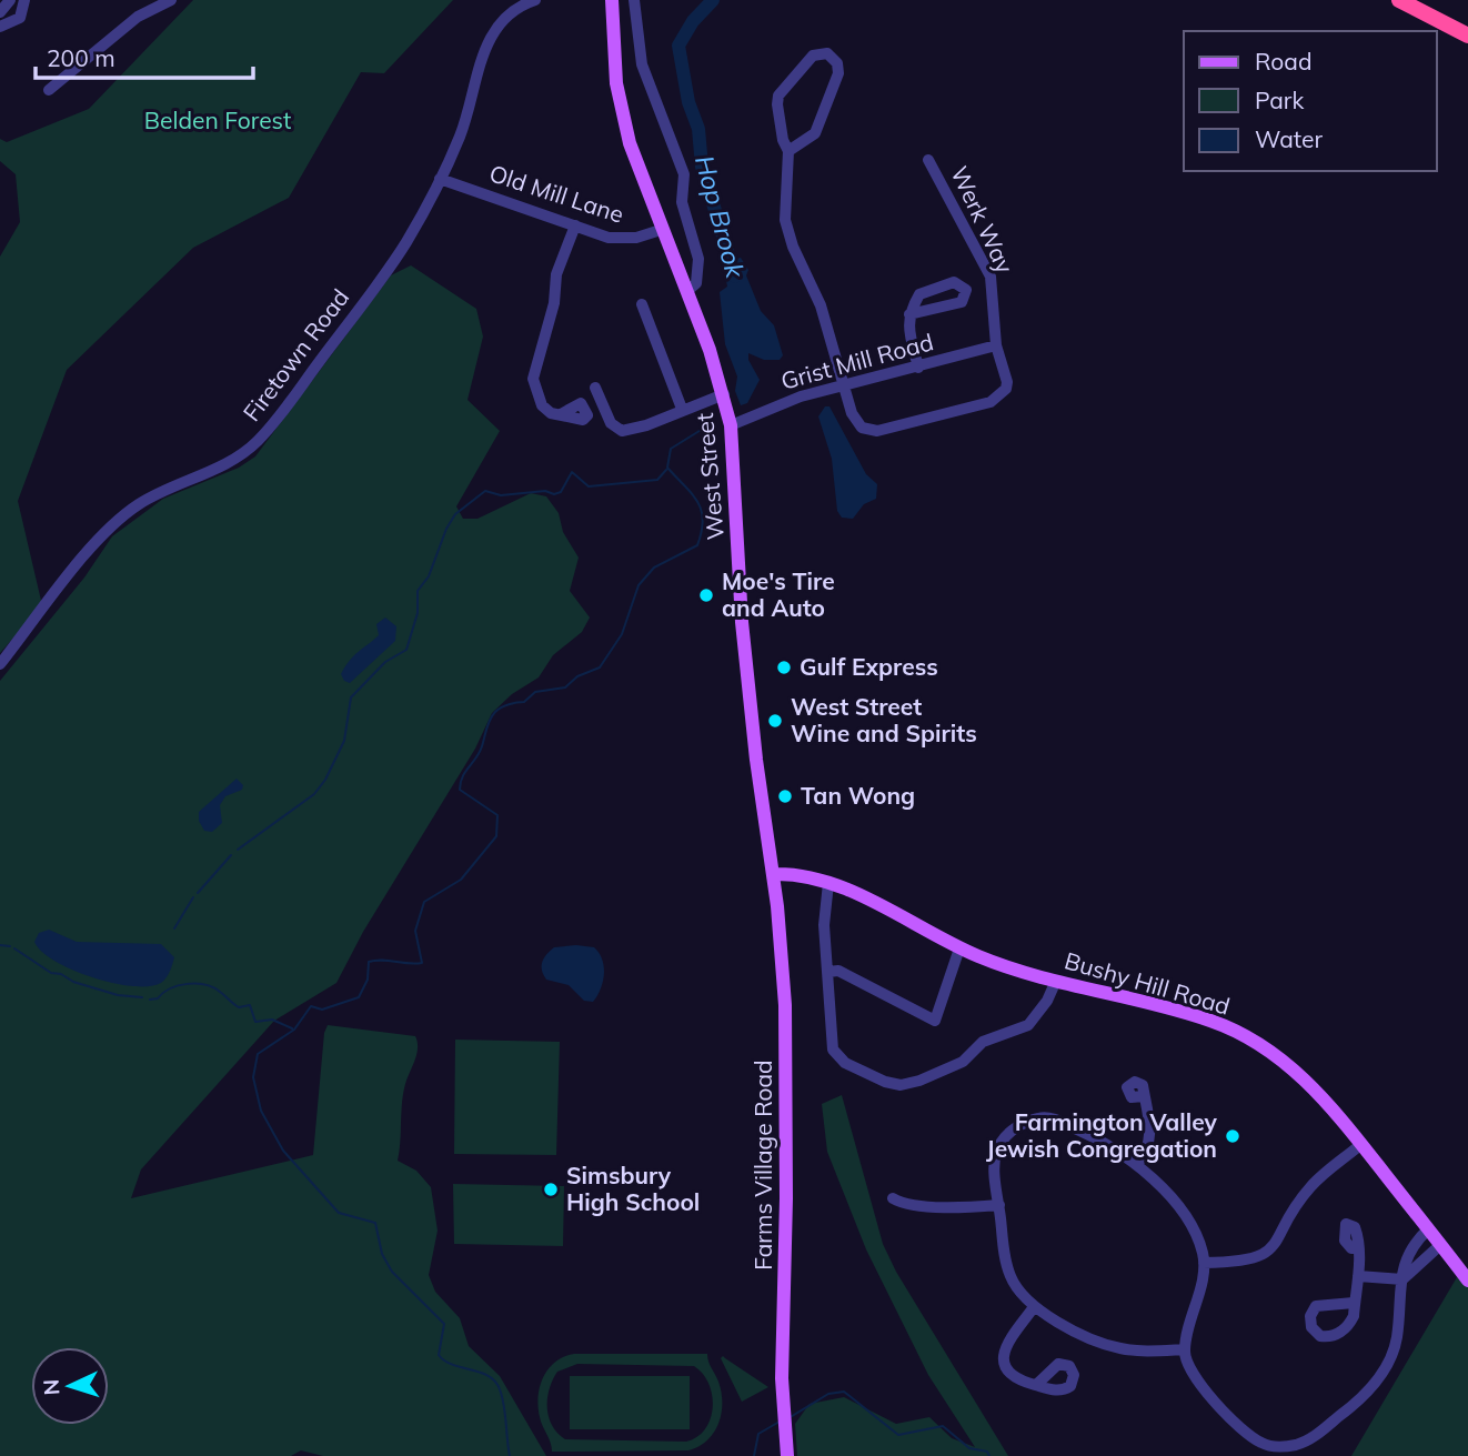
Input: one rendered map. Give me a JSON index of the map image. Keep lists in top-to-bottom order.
{
  "streets": {
    "main road": ["West Street", "Bushy Hill Road", "Farms Village Road"],
    "street": [
      "Old Mill Lane",
      "Werk Way",
      "Firetown Road",
      "Grist Mill Road"
    ]
  },
  "crossings": [
    ["Old Mill Lane", "Firetown Road"],
    ["Old Mill Lane", "West Street"],
    ["Werk Way", "Grist Mill Road"],
    ["Grist Mill Road", "West Street"],
    ["West Street", "Bushy Hill Road"],
    ["West Street", "Farms Village Road"],
    ["Bushy Hill Road", "Farms Village Road"]
  ],
  "water": ["Hop Brook"],
  "parks": ["Belden Forest"],
  "places": [
    "Moe's Tire and Auto",
    "Gulf Express",
    "West Street Wine and Spirits",
    "Tan Wong",
    "Farmington Valley Jewish Congregation",
    "Simsbury High School"
  ],
  "legend": ["Road", "Park", "Water"],
  "scale_bar": "200 m",
  "north": "left"
}
